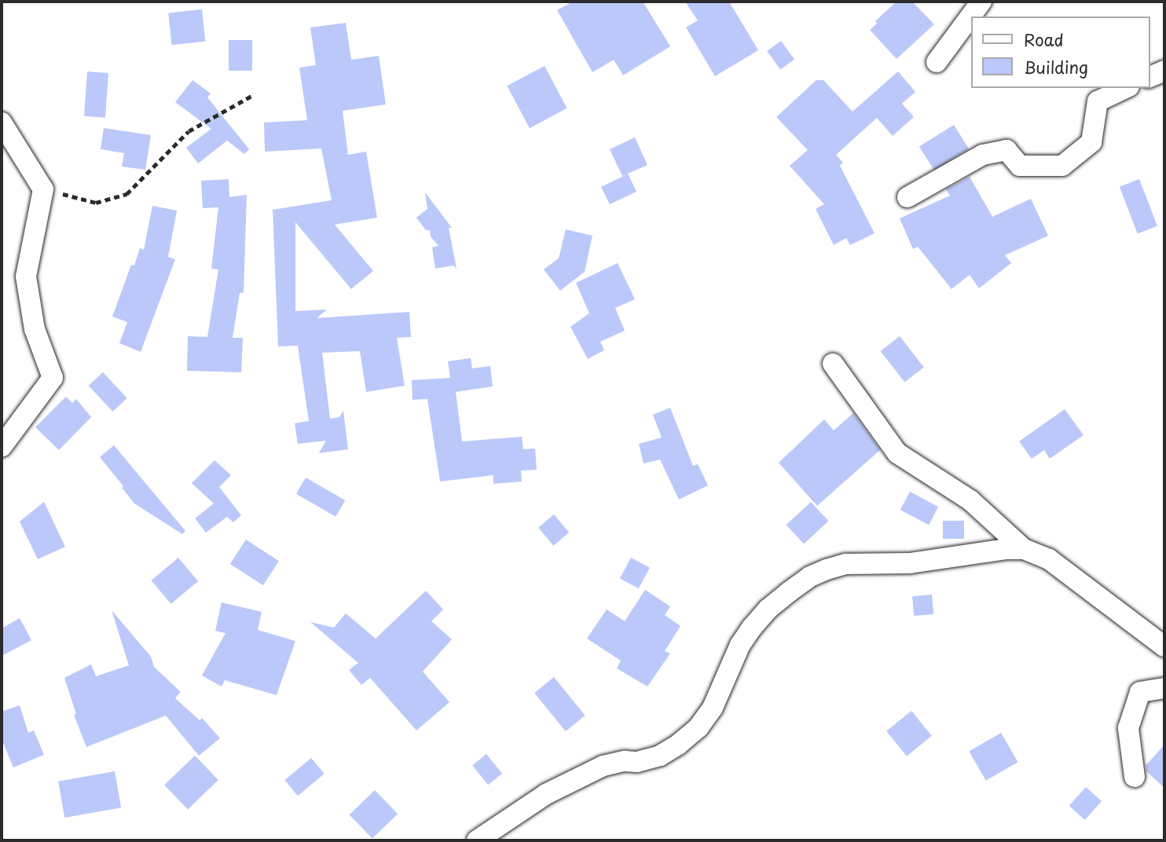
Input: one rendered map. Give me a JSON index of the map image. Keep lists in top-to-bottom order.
{
  "legend": ["Road", "Building"]
}
